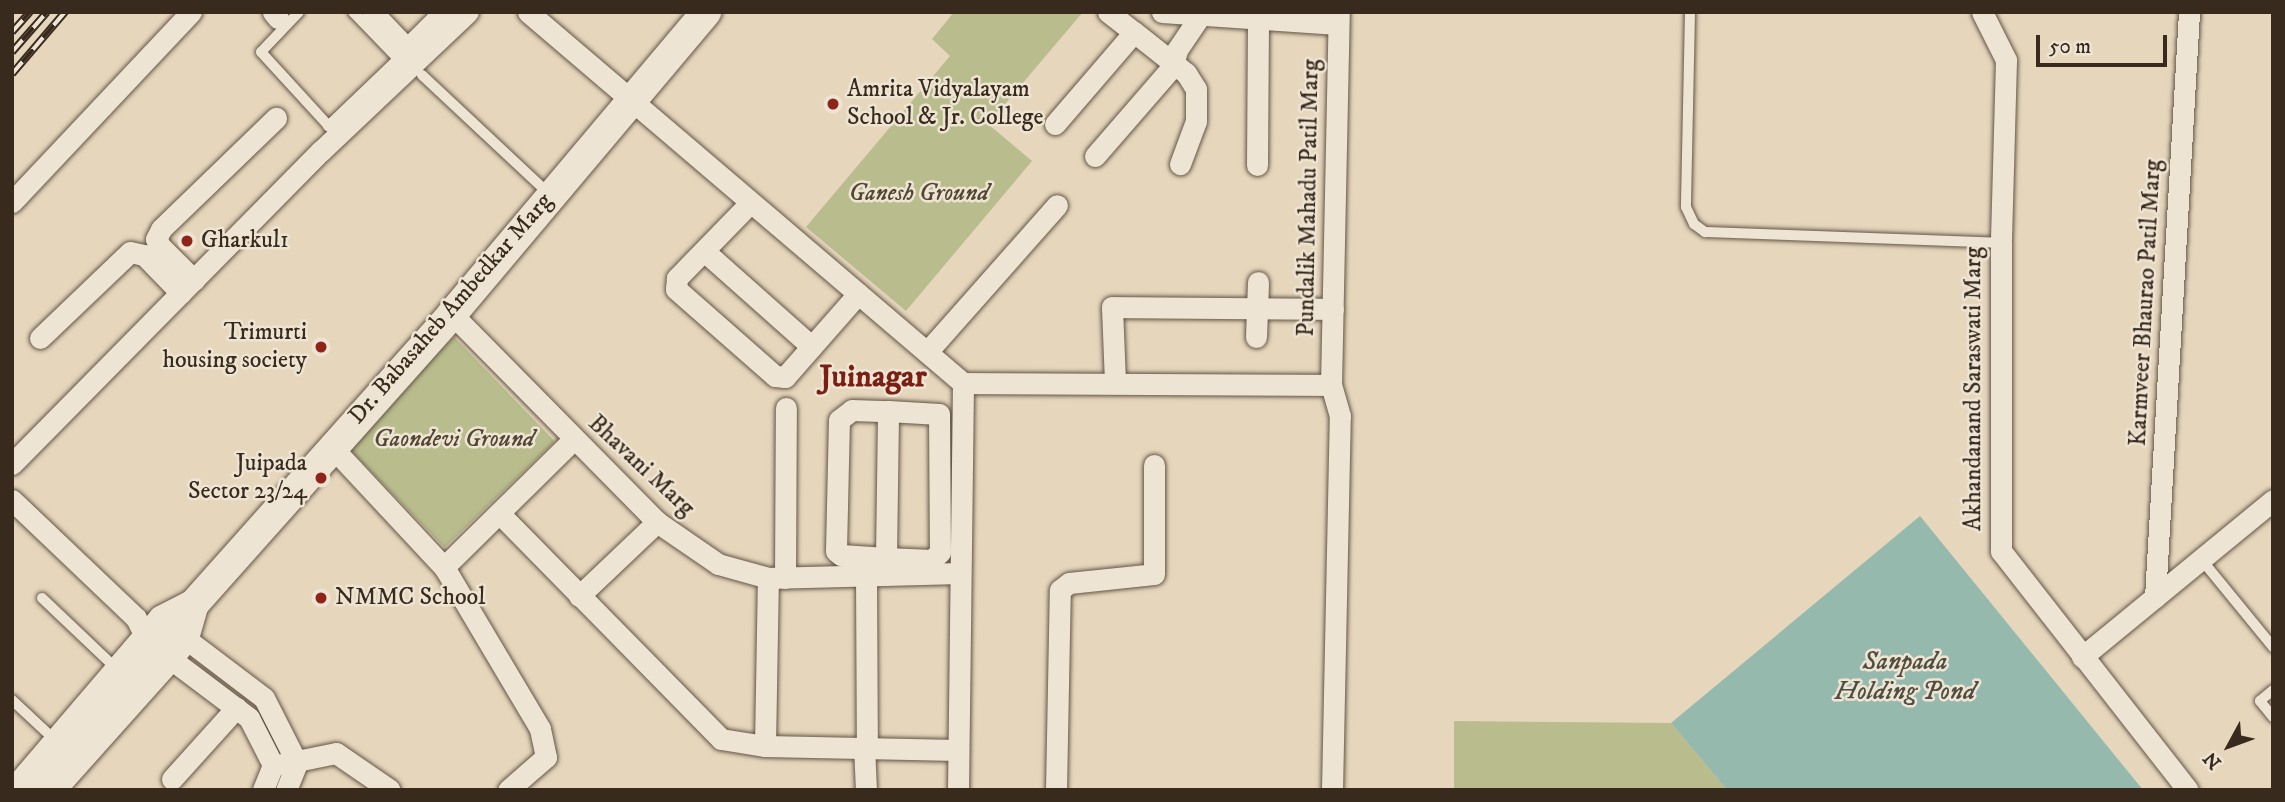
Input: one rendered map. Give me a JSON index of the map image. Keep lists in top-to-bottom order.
{
  "streets": {
    "main road": ["Dr. Babasaheb Ambedkar Marg"],
    "street": [
      "Pundalik Mahadu Patil Marg",
      "Karmveer Bhaurao Patil Marg",
      "Akhandanand Saraswati Marg",
      "Bhavani Marg"
    ]
  },
  "crossings": [
    ["Dr. Babasaheb Ambedkar Marg", "Bhavani Marg"]
  ],
  "districts": ["Juinagar"],
  "water": ["Sanpada Holding Pond"],
  "parks": ["Ganesh Ground", "Gaondevi Ground"],
  "places": [
    "Amrita Vidyalayam School & Jr. College",
    "Gharkul1",
    "Trimurti housing society",
    "Juipada Sector 23/24",
    "NMMC School"
  ],
  "scale_bar": "50 m",
  "north": "bottom left"
}
